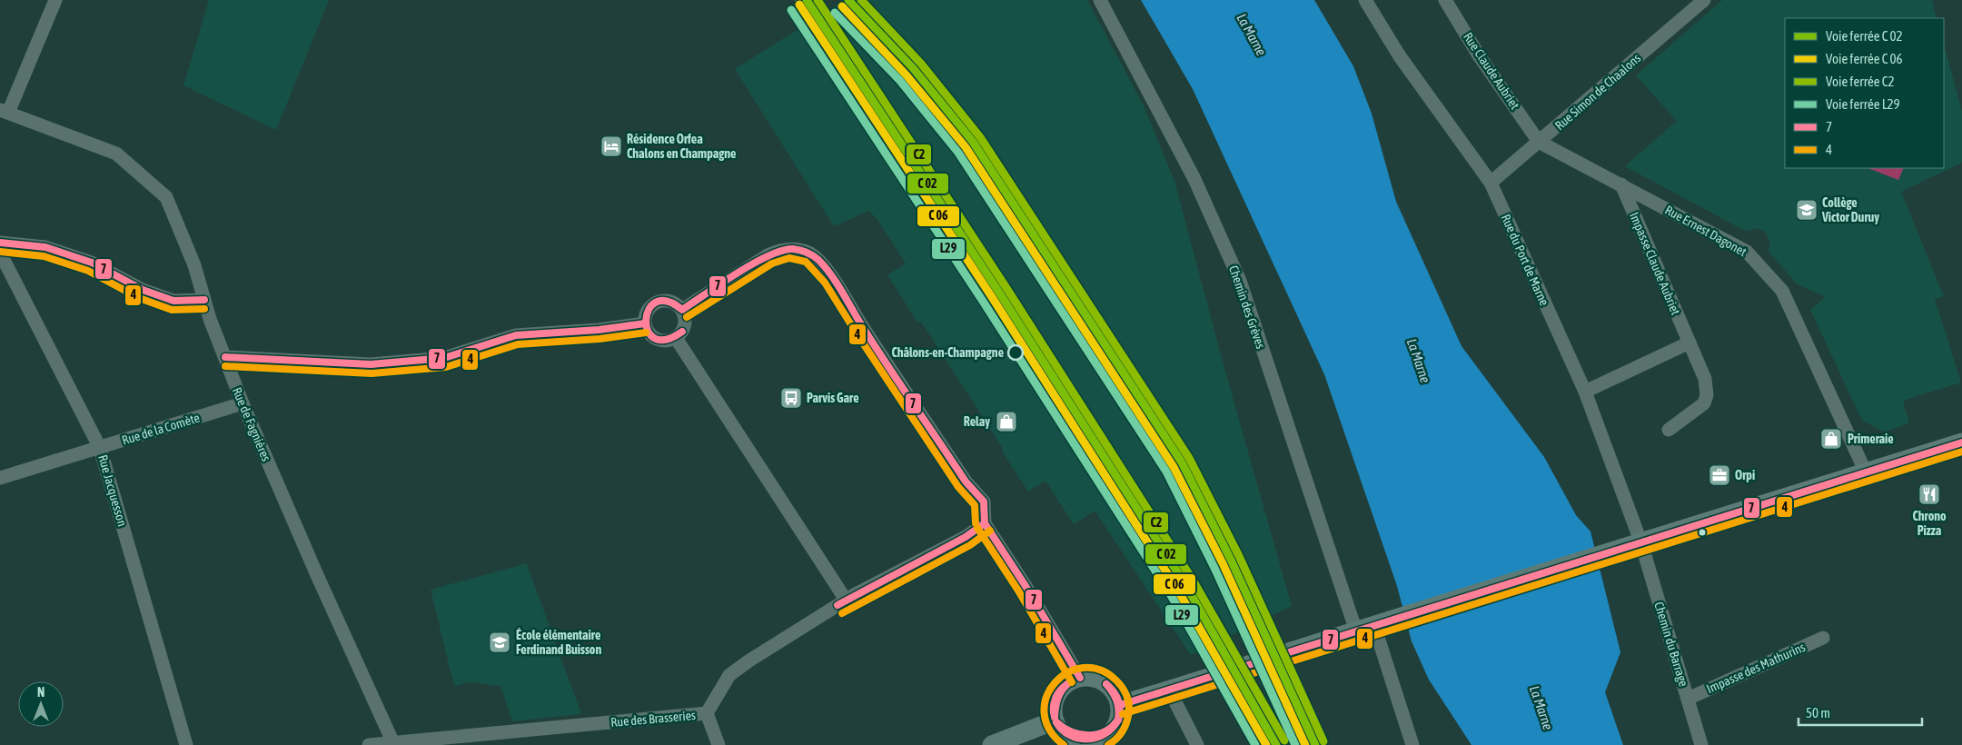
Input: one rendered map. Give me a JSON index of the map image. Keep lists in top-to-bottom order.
{
  "streets": {
    "street": [
      "Rue Claude Aubriet",
      "Rue Simon de Chaalons",
      "Rue Ernest Dagonet",
      "Rue du Port de Marne",
      "Impasse Claude Aubriet",
      "Chemin des Grèves",
      "Rue de Fagnières",
      "Rue de la Comète",
      "Rue Jacquesson",
      "Chemin du Barrage",
      "Impasse des Mathurins",
      "Rue des Brasseries"
    ]
  },
  "crossings": [
    ["Rue Claude Aubriet", "Rue Simon de Chaalons"],
    ["Rue Claude Aubriet", "Rue Ernest Dagonet"],
    ["Rue Simon de Chaalons", "Rue Ernest Dagonet"],
    ["Rue Simon de Chaalons", "Rue du Port de Marne"],
    ["Rue Ernest Dagonet", "Impasse Claude Aubriet"],
    ["Rue du Port de Marne", "Chemin du Barrage"],
    ["Rue de Fagnières", "Rue de la Comète"],
    ["Rue de Fagnières", "Rue des Brasseries"],
    ["Rue de la Comète", "Rue Jacquesson"],
    ["Chemin du Barrage", "Impasse des Mathurins"]
  ],
  "water": ["La Marne"],
  "places": {
    "hotel": ["Résidence Orfea Chalons en Champagne"],
    "school or university": ["Collège Victor Duruy", "École élémentaire Ferdinand Buisson"],
    "other": ["Châlons-en-Champagne"],
    "bus stop": ["Parvis Gare"],
    "shop": ["Relay", "Primeraie"],
    "office": ["Orpi"],
    "restaurant": ["Chrono Pizza"]
  },
  "lines": [
    "rail line C2",
    "rail line L29",
    "transit line 7",
    "transit line 4"
  ],
  "legend": [
    "Voie ferrée C 02",
    "Voie ferrée C 06",
    "Voie ferrée C2",
    "Voie ferrée L29",
    "7",
    "4"
  ],
  "scale_bar": "50 m",
  "north": "top"
}
